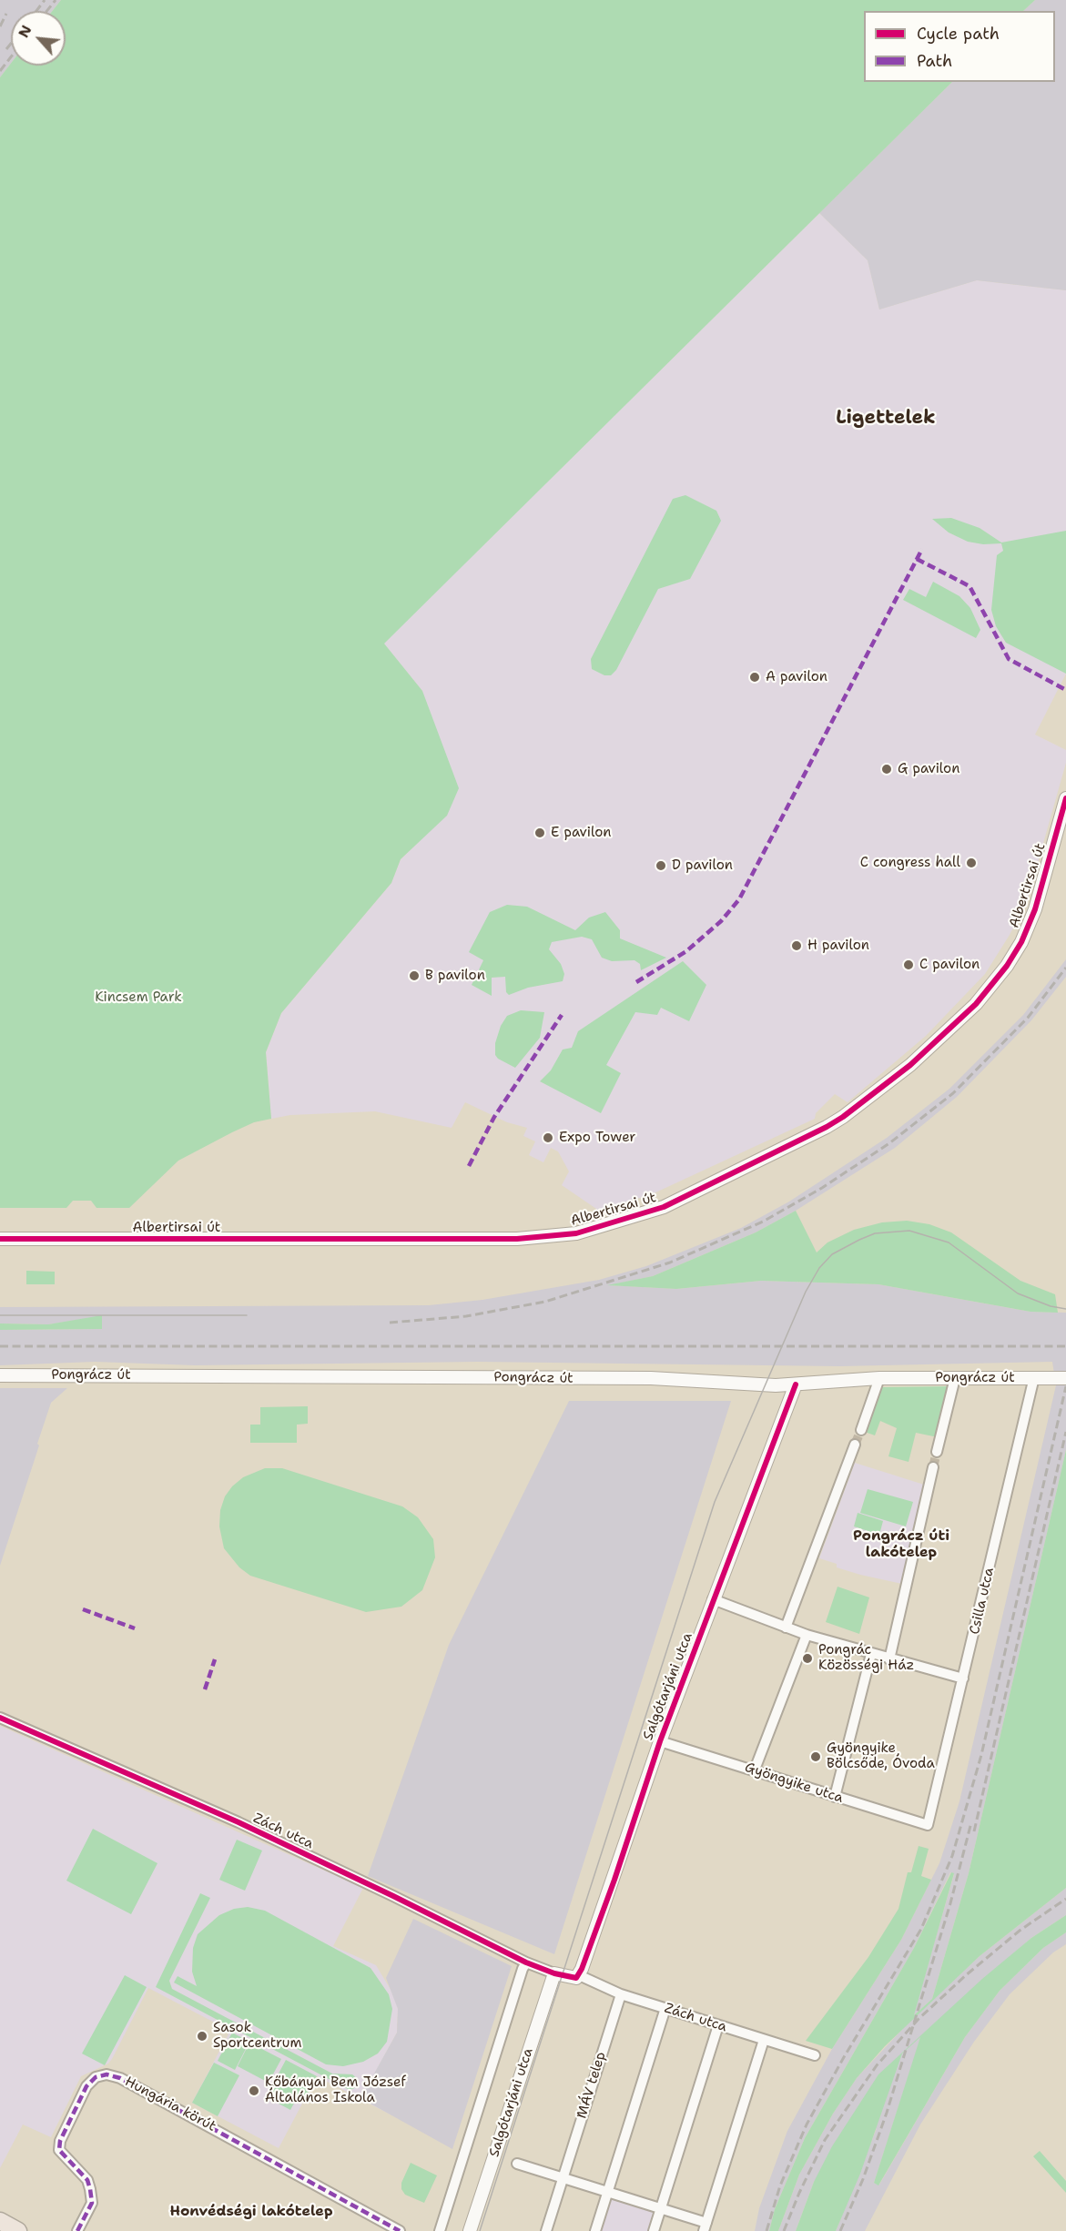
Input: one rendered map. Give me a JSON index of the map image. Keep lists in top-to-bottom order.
{
  "streets": {
    "street": [
      "Albertirsai út",
      "Pongrácz út",
      "Csilla utca",
      "Salgótarjáni utca",
      "Gyöngyike utca",
      "Zách utca",
      "MÁV telep",
      "Hungária körút"
    ]
  },
  "crossings": [
    ["Pongrácz út", "Csilla utca"],
    ["Pongrácz út", "Salgótarjáni utca"],
    ["Csilla utca", "Gyöngyike utca"],
    ["Salgótarjáni utca", "Gyöngyike utca"],
    ["Salgótarjáni utca", "Zách utca"],
    ["Zách utca", "MÁV telep"]
  ],
  "districts": ["Ligettelek", "Pongrácz úti lakótelep", "Honvédségi lakótelep"],
  "parks": ["Kincsem Park"],
  "places": [
    "A pavilon",
    "G pavilon",
    "E pavilon",
    "C congress hall",
    "D pavilon",
    "H pavilon",
    "C pavilon",
    "B pavilon",
    "Expo Tower",
    "Pongrác Közösségi Ház",
    "Gyöngyike Bölcsőde, Óvoda",
    "Sasok Sportcentrum",
    "Kőbányai Bem József Általános Iskola"
  ],
  "legend": ["Cycle path", "Path"],
  "north": "top left"
}
